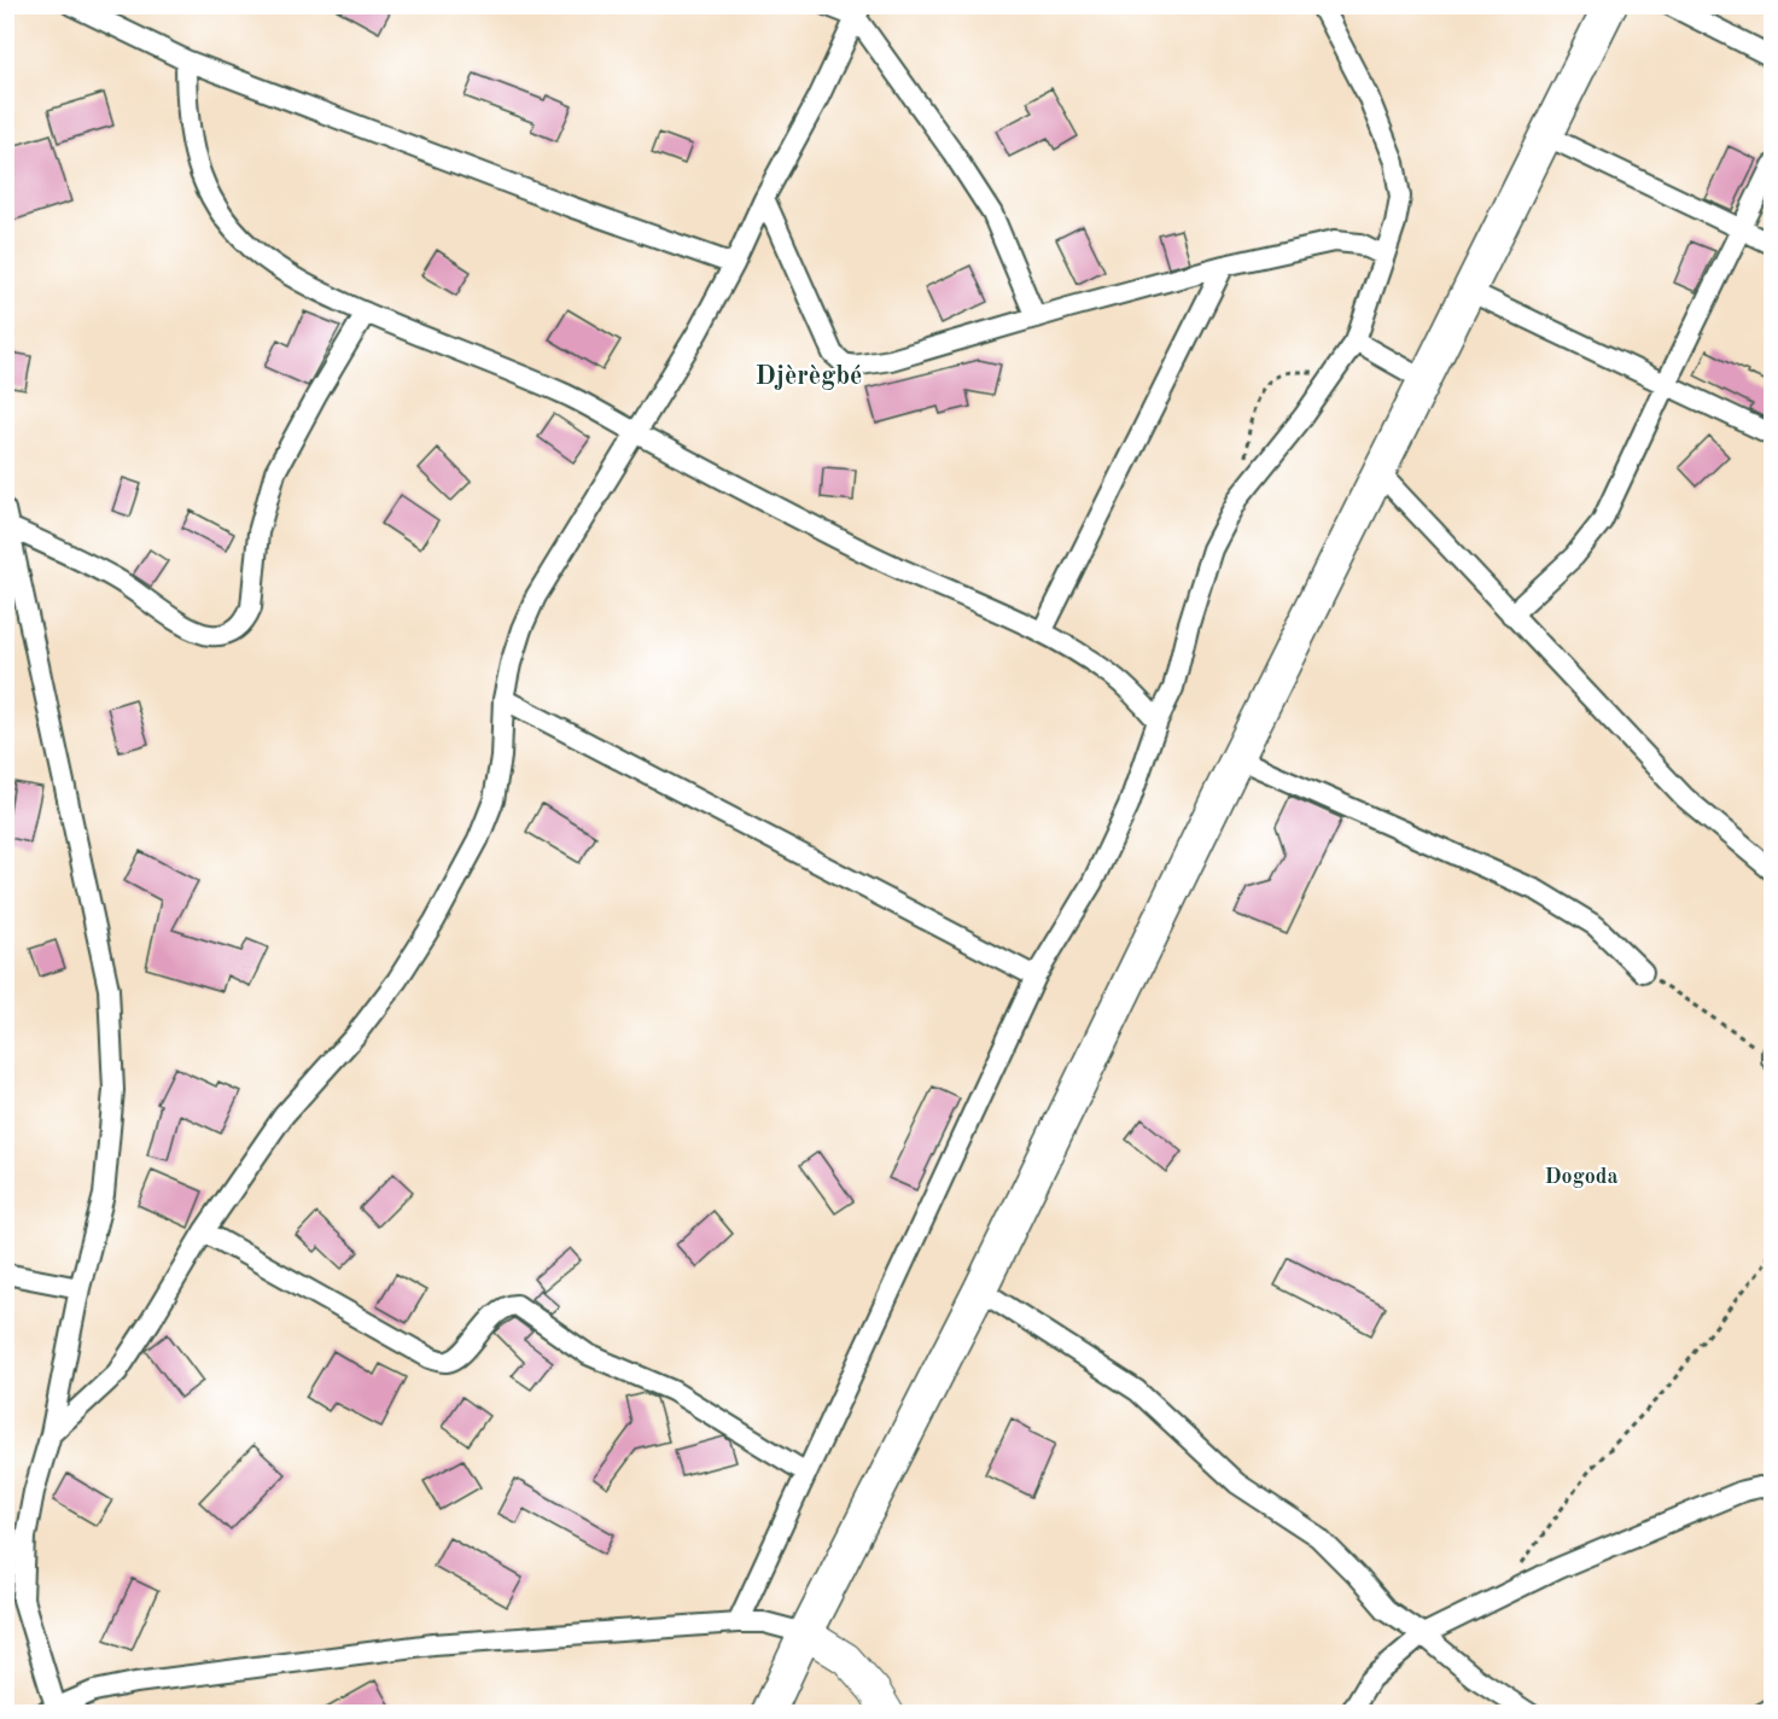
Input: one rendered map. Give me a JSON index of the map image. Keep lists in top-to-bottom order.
{
  "districts": ["Djèrègbé", "Dogoda"]
}
